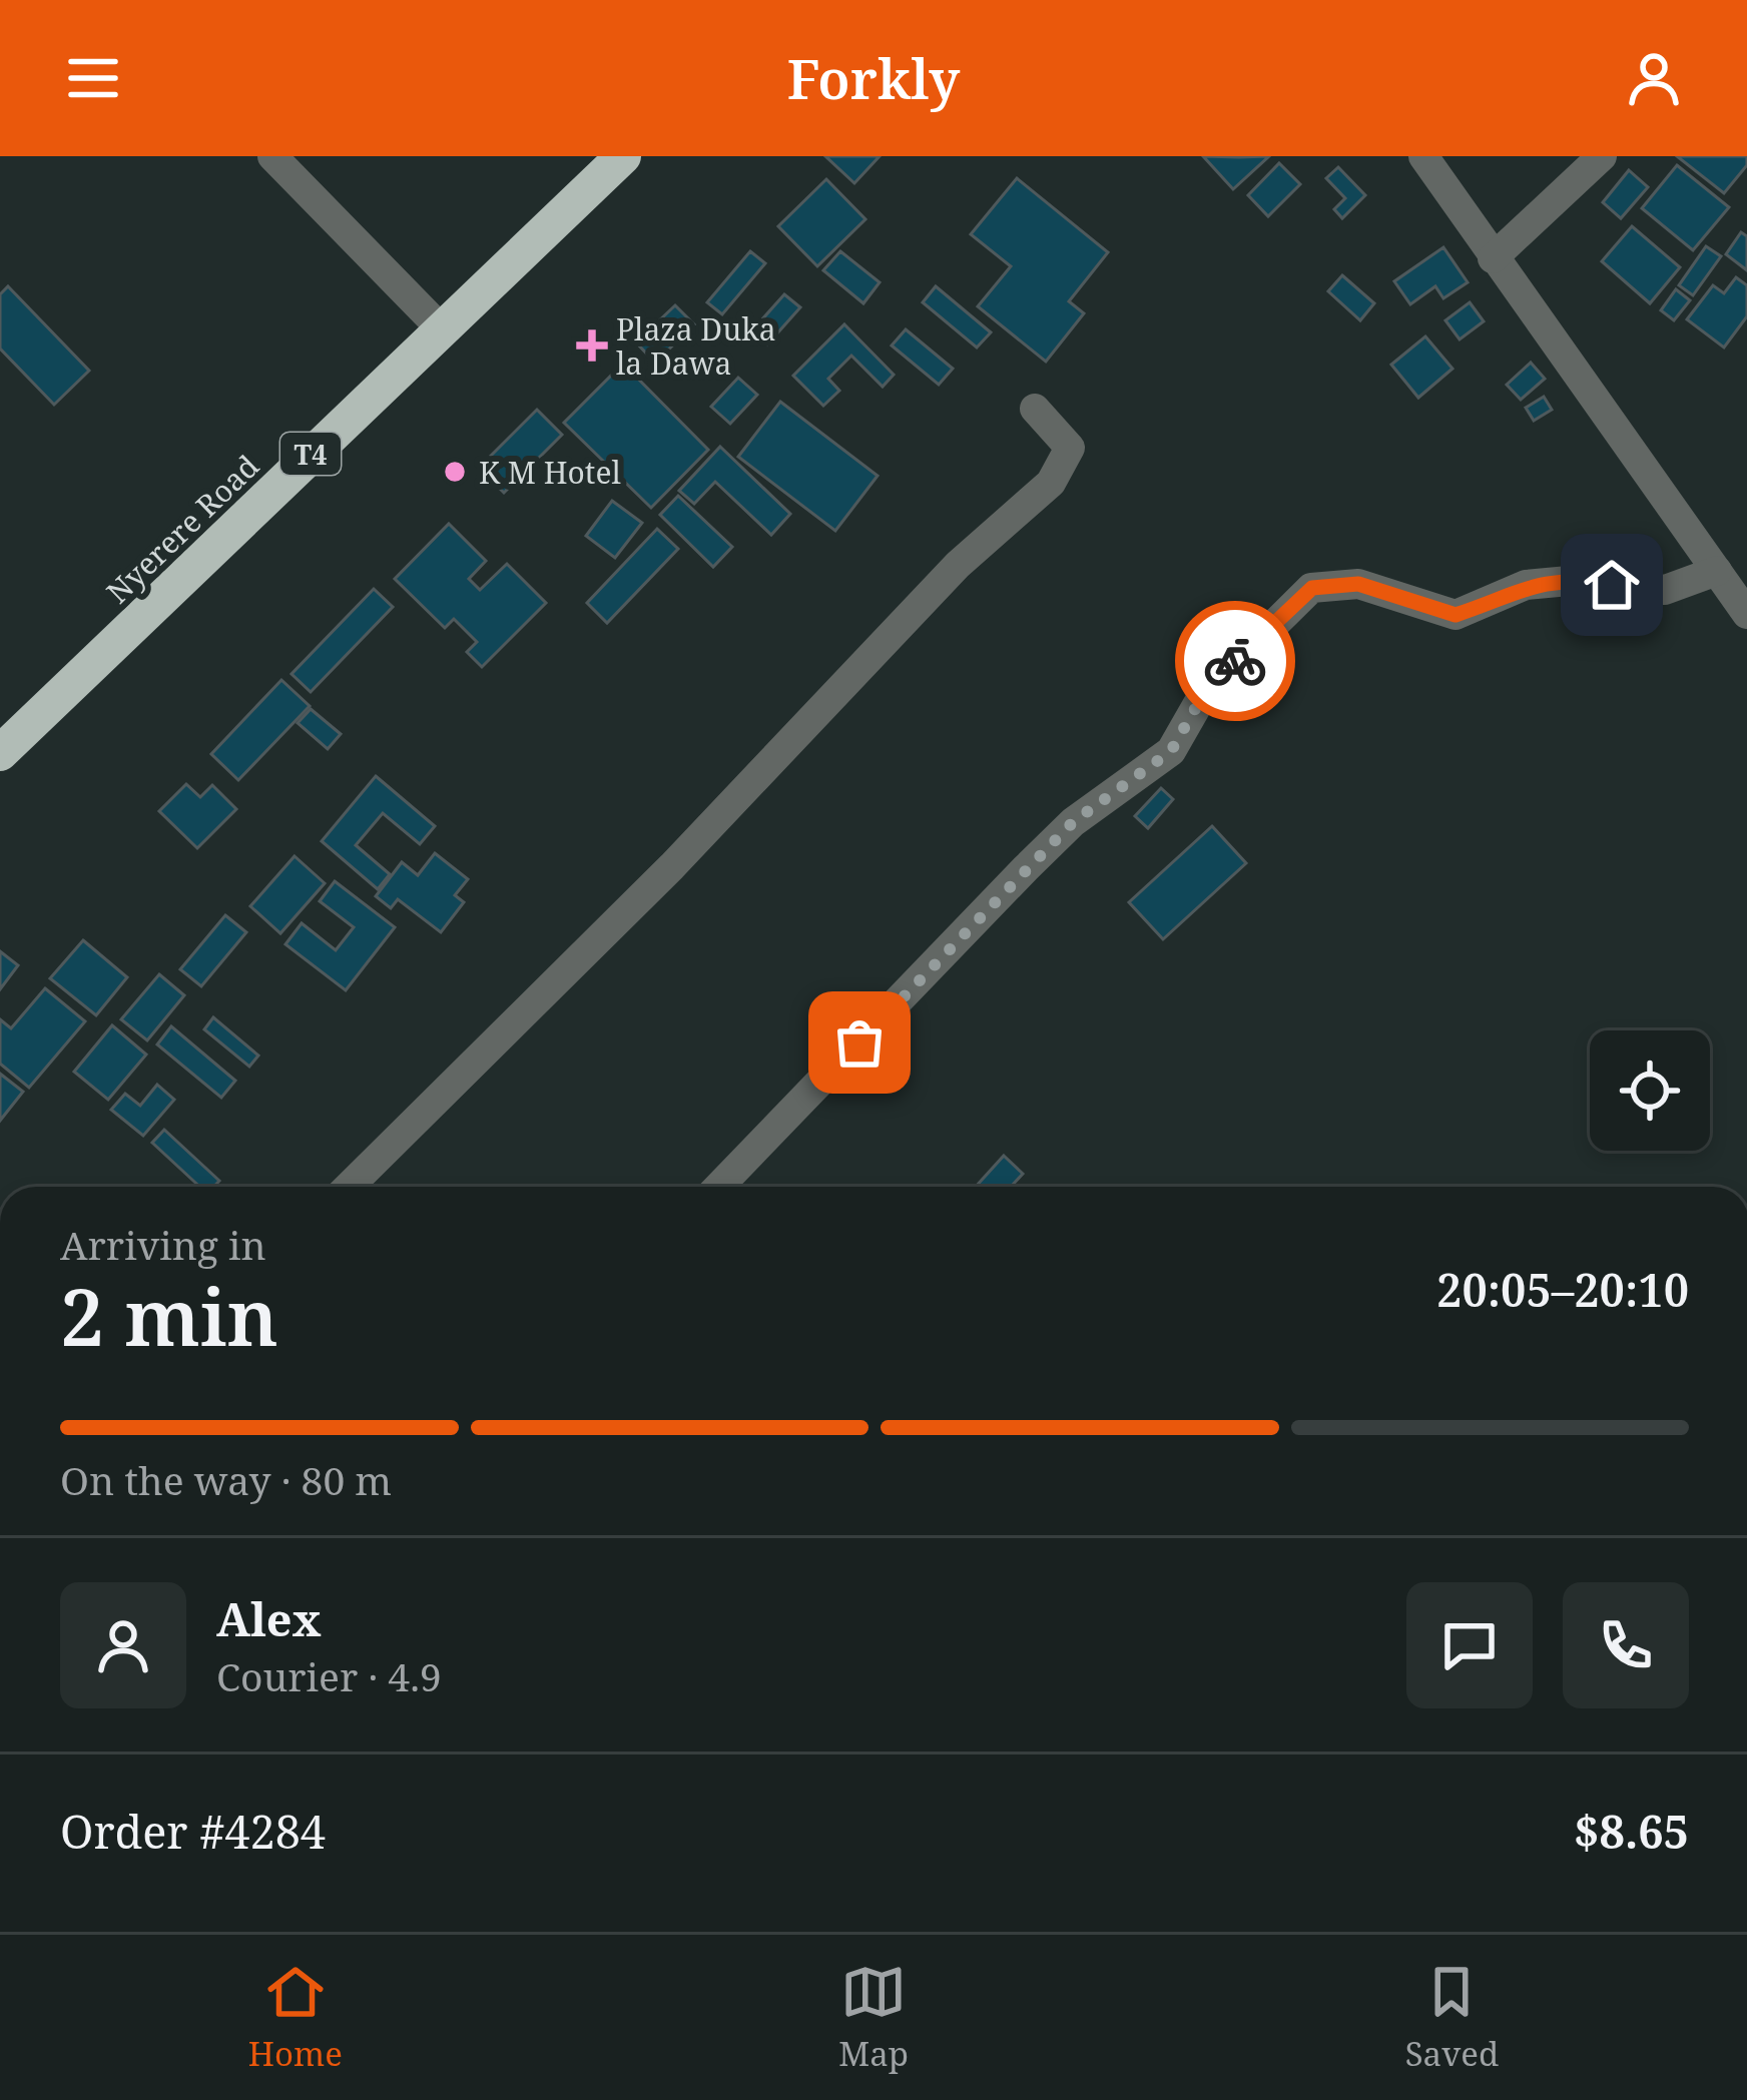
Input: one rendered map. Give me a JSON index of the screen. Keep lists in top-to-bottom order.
{
  "streets": {
    "highway": ["T4", "Nyerere Road"]
  },
  "places": {
    "health": ["Plaza Duka la Dawa"],
    "other": ["K M Hotel"]
  },
  "page": {
    "header": "Forkly",
    "heading": ["2 min", "Arriving in", "20:05–20:10"],
    "panel": [
      "Alex",
      "Courier · 4.9",
      "Order #4284",
      "$8.65"
    ],
    "bar": "On the way · 80 m",
    "tabs": ["Home", "Map", "Saved"]
  }
}
